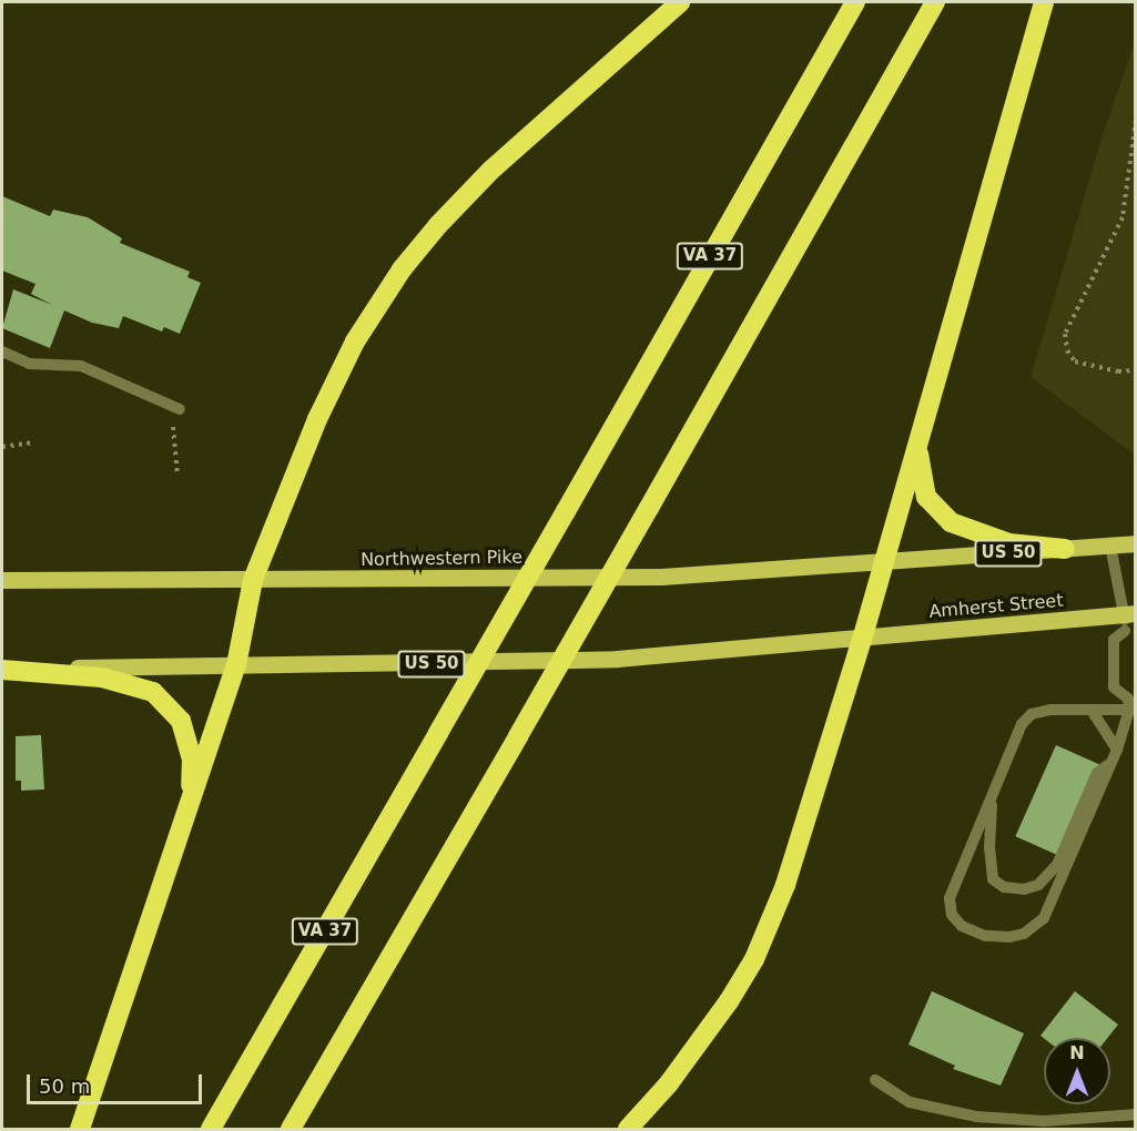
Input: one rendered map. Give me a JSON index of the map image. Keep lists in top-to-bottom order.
{
  "streets": {
    "highway": ["VA 37"],
    "main road": ["US 50", "Northwestern Pike", "Amherst Street"]
  },
  "crossings": [
    ["US 50", "Northwestern Pike"],
    ["US 50", "Amherst Street"]
  ],
  "scale_bar": "50 m",
  "north": "top"
}
